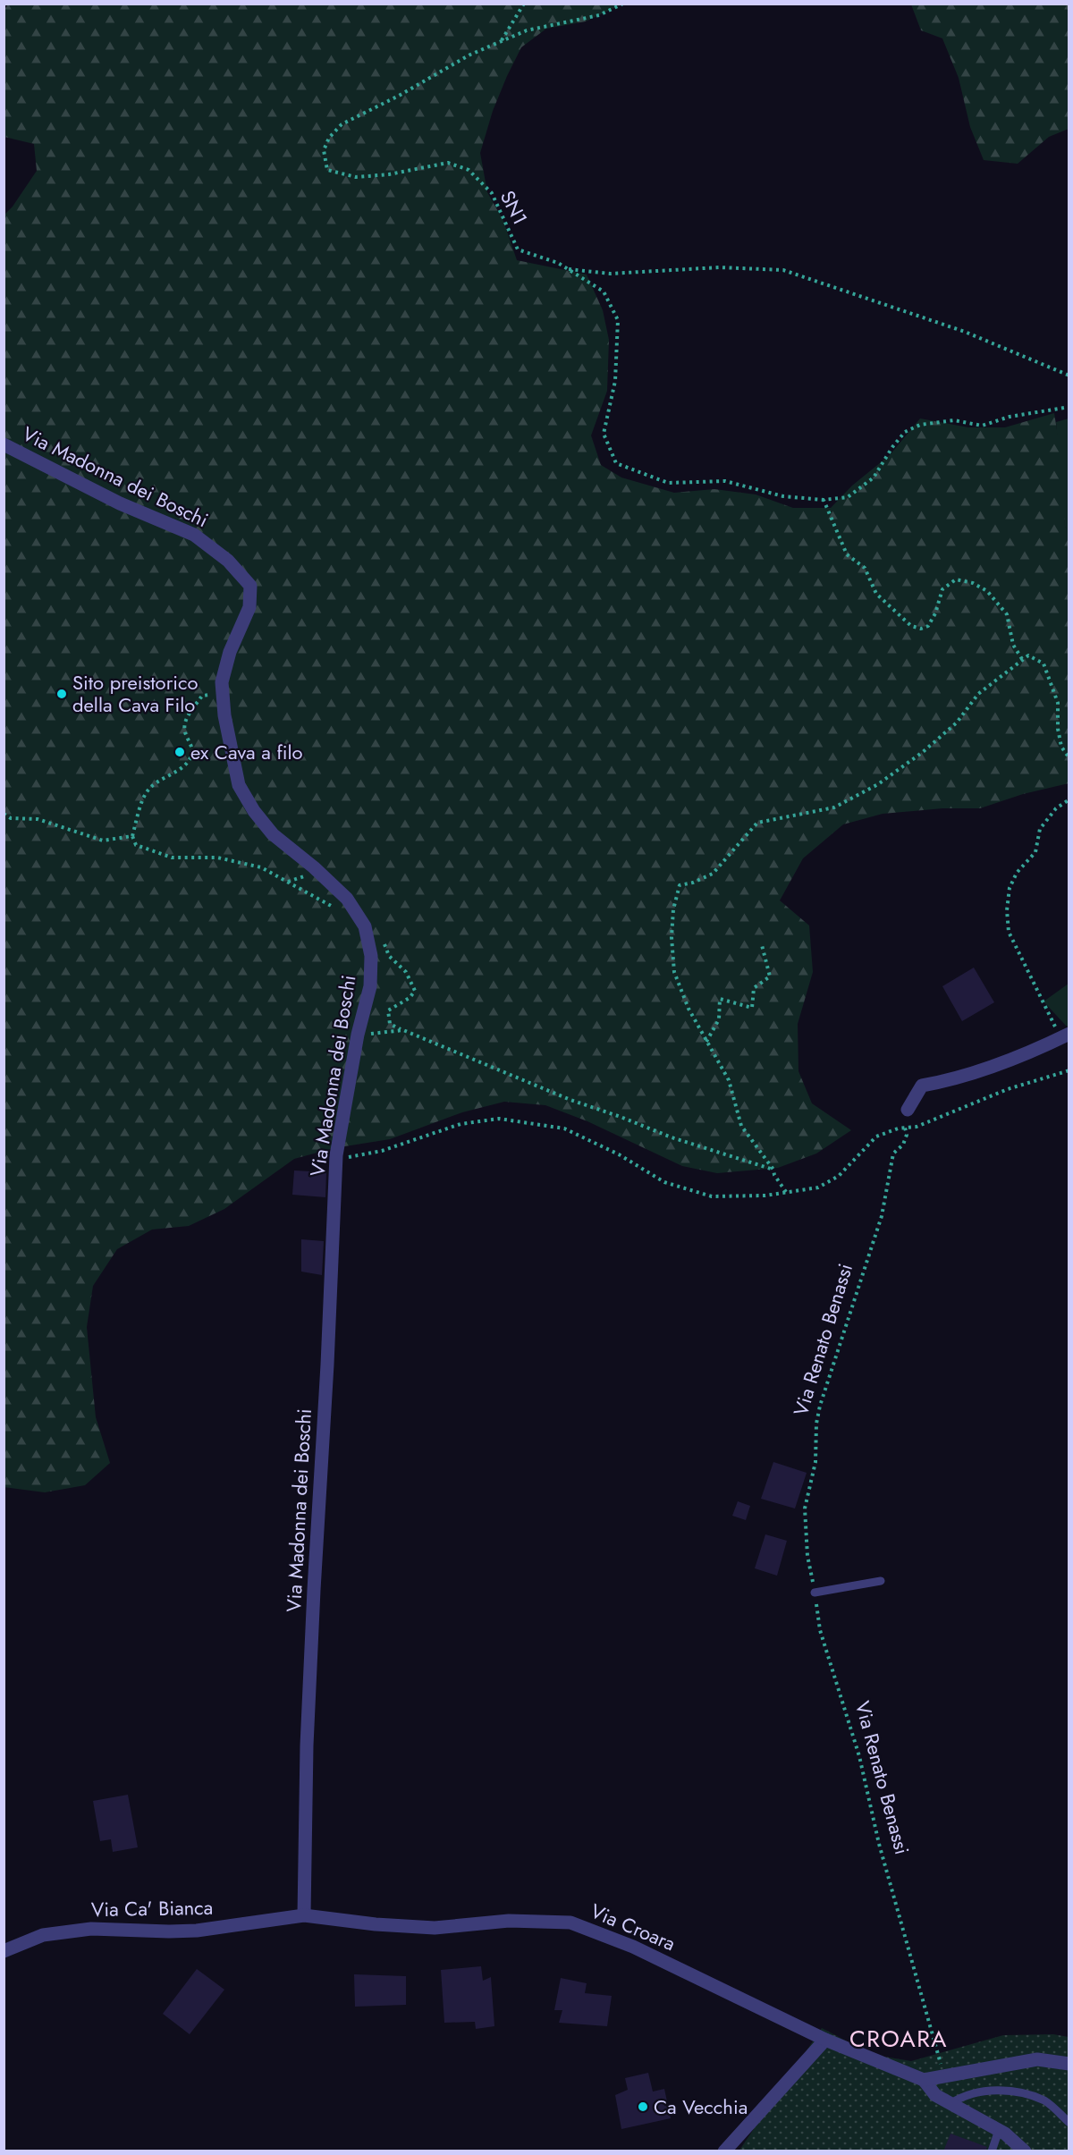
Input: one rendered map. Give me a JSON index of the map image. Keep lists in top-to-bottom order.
{
  "streets": {
    "street": ["Via Madonna dei Boschi", "Via Ca' Bianca", "Via Croara"],
    "path": ["SN1", "Via Renato Benassi"]
  },
  "crossings": [
    ["Via Madonna dei Boschi", "Via Ca' Bianca"],
    ["Via Madonna dei Boschi", "Via Croara"],
    ["Via Renato Benassi", "Via Croara"],
    ["Via Ca' Bianca", "Via Croara"]
  ],
  "districts": ["CROARA"],
  "places": ["Sito preistorico della Cava Filo", "ex Cava a filo", "Ca Vecchia"]
}
